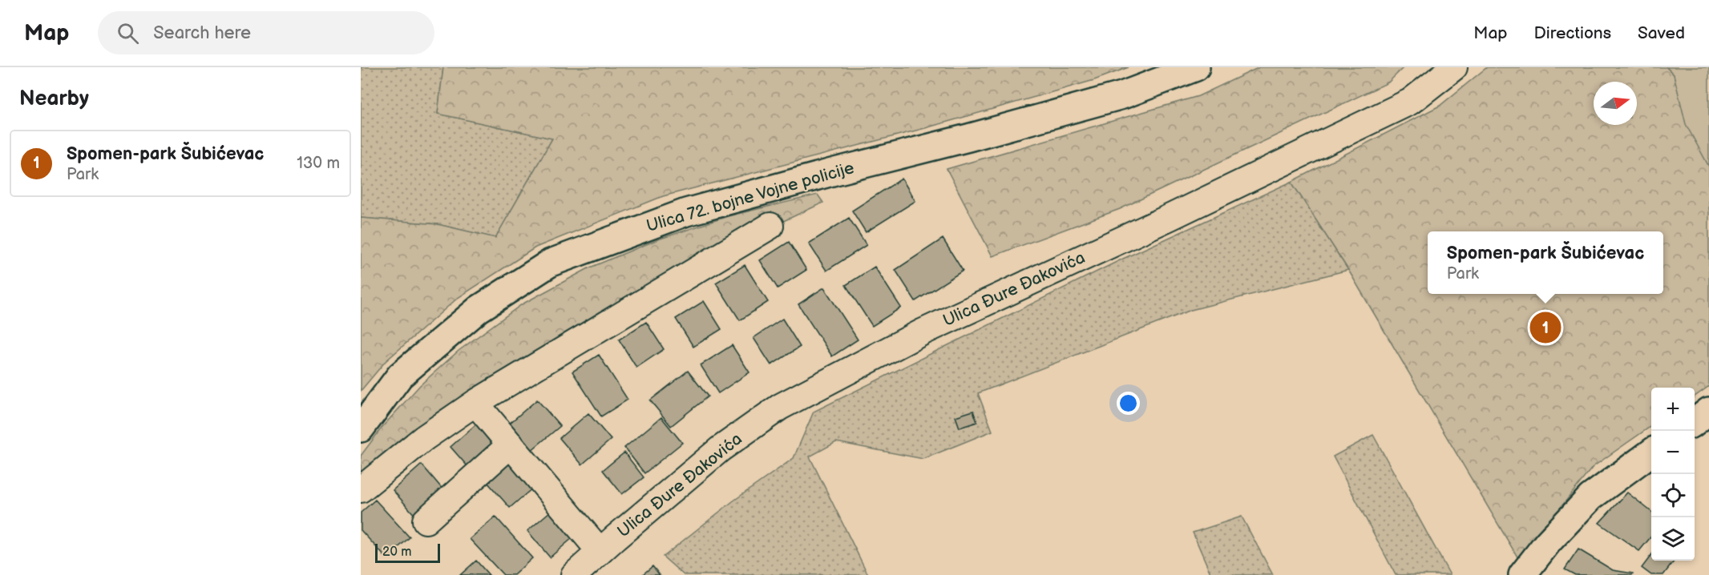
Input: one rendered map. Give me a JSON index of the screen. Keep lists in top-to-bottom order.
{
  "streets": {
    "main road": ["Ulica 72. bojne Vojne policije"],
    "street": ["Ulica Đure Đakovića"]
  },
  "scale_bar": "20 m",
  "north": "right",
  "page": {
    "header": "Map",
    "search": "Search here",
    "nav": ["Map", "Directions", "Saved"],
    "heading": "Nearby",
    "list": [
      {
        "mark": "1",
        "name": "Spomen-park Šubićevac",
        "note": "Park",
        "value": "130 m"
      }
    ],
    "popup": ["Spomen-park Šubićevac", "Park"],
    "pins": "1",
    "map_buttons": ["+", "−"],
    "scale": "20 m"
  }
}
